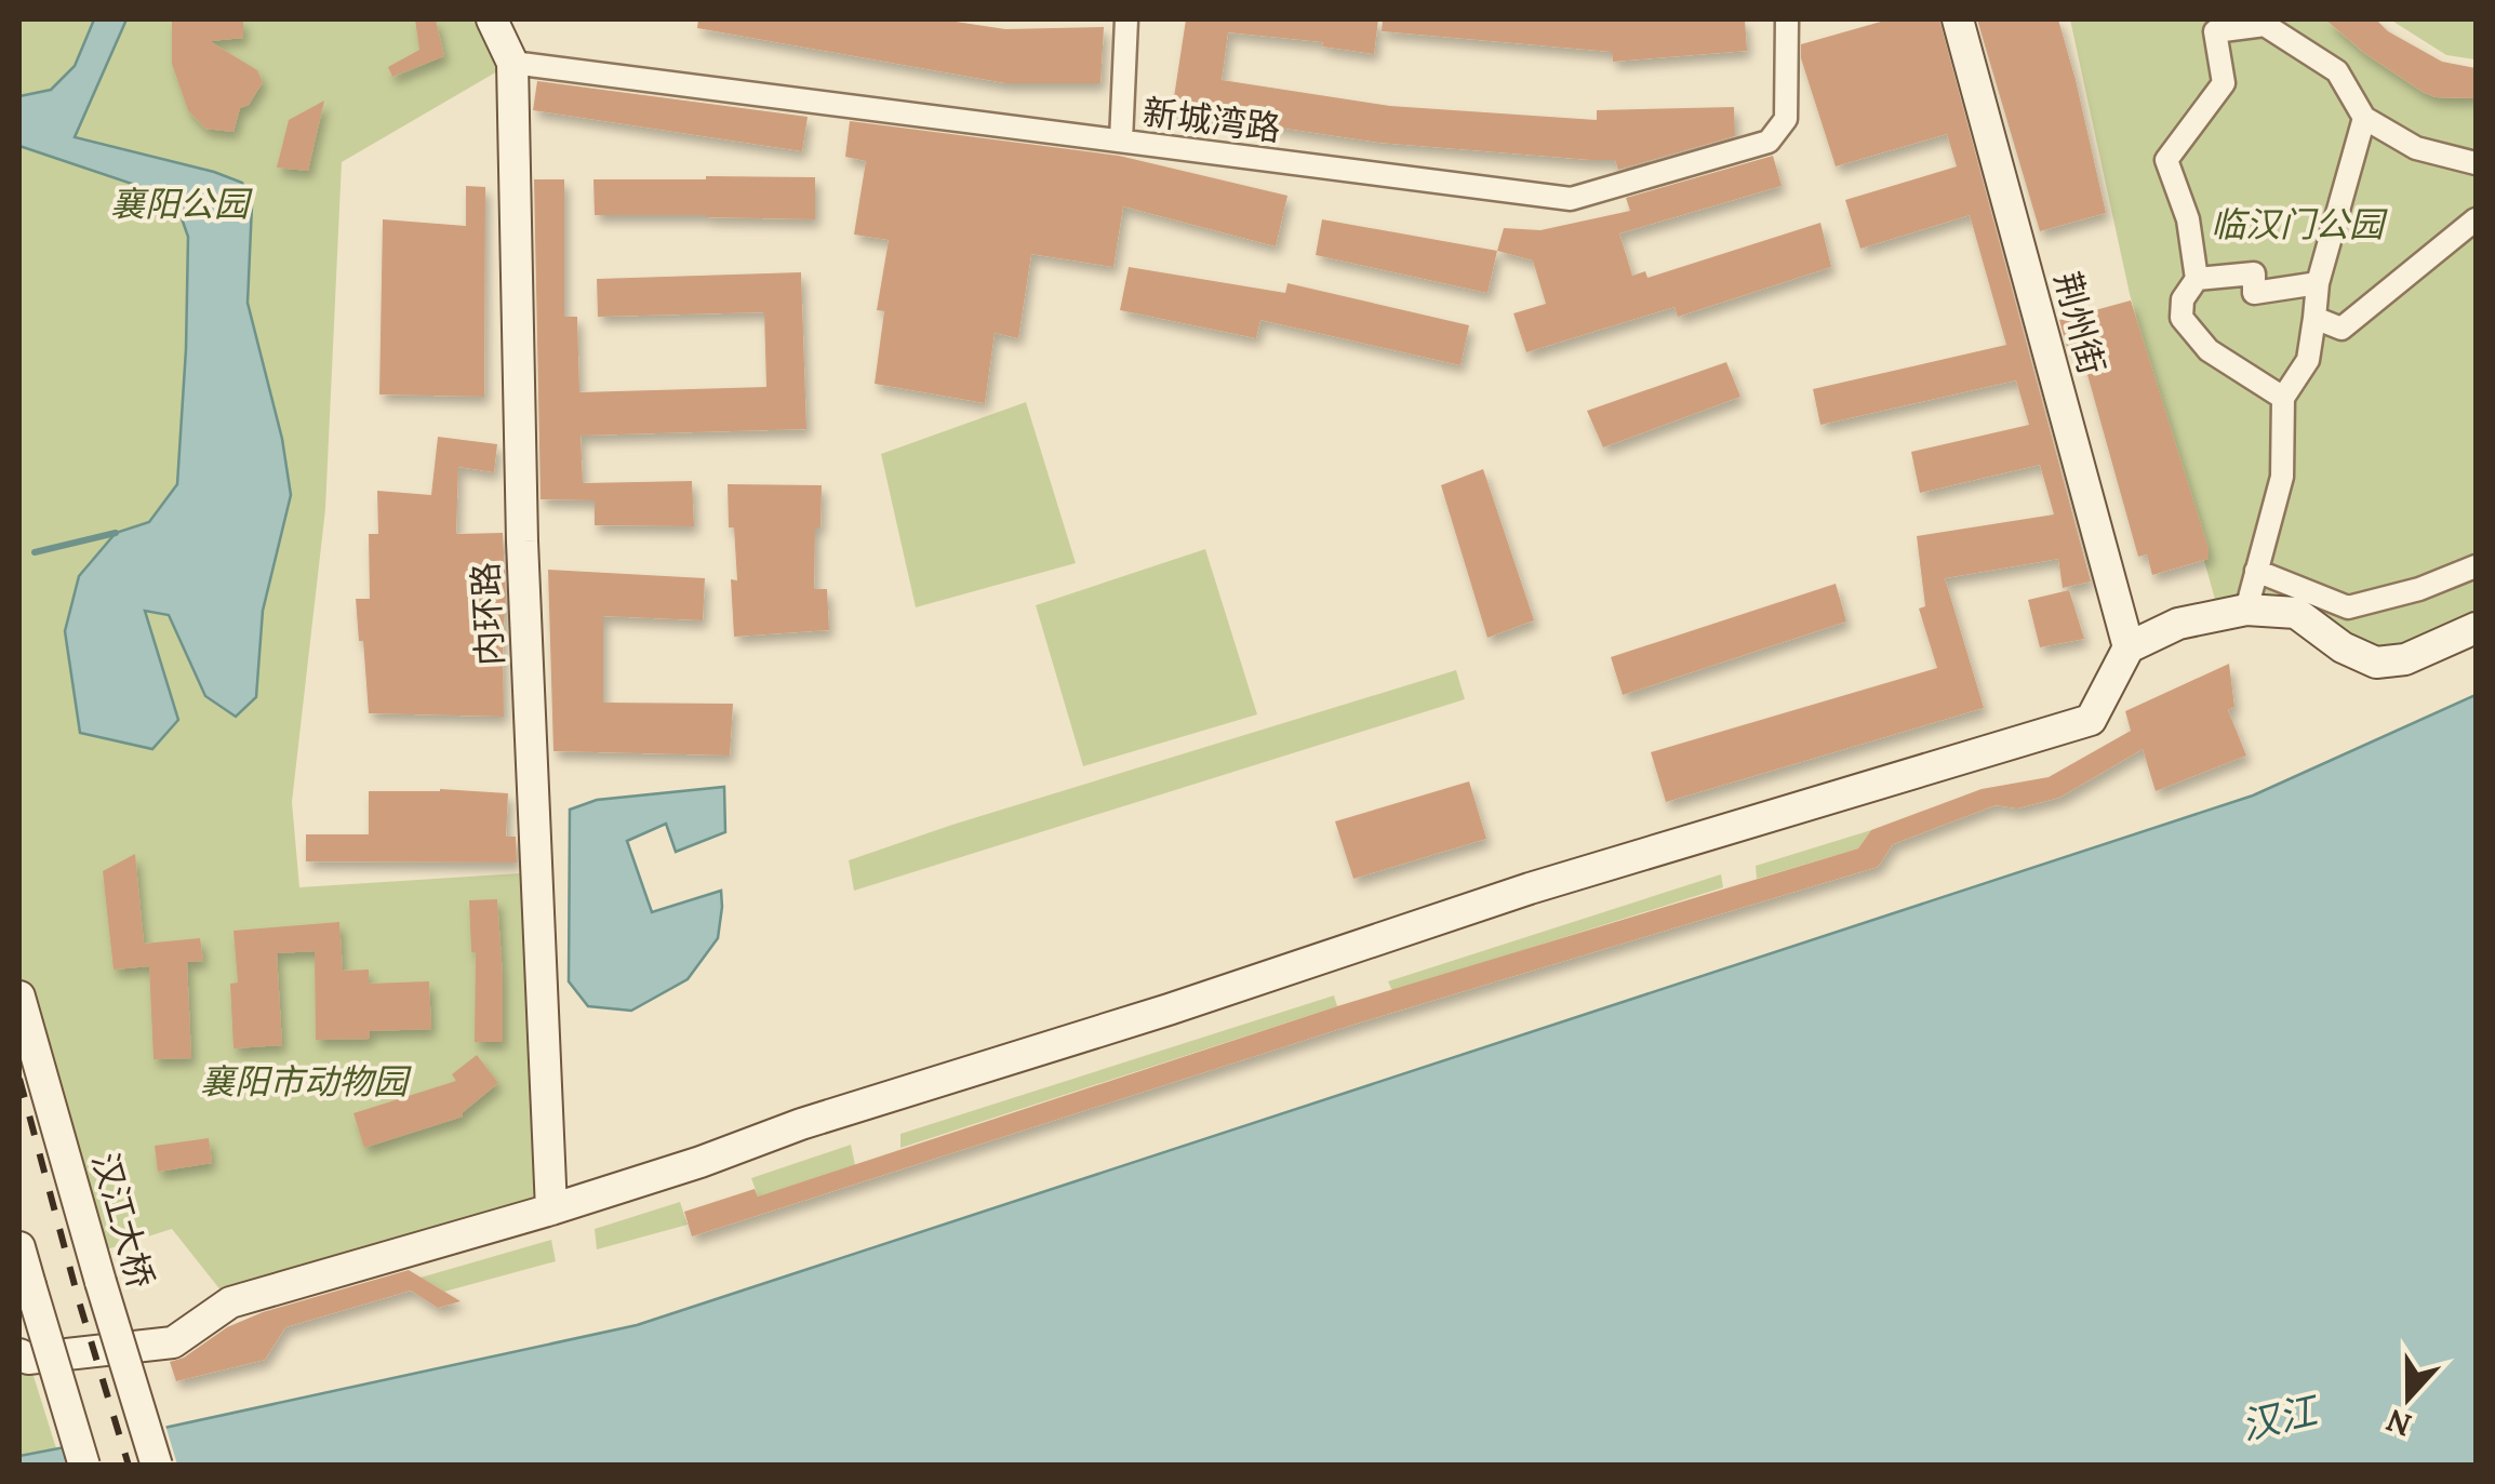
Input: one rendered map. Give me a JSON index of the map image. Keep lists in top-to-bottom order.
{
  "streets": {
    "street": [
      "新城湾路",
      "荆州街",
      "内环路",
      "汉江大桥"
    ]
  },
  "crossings": [
    ["新城湾路", "内环路"]
  ],
  "water": ["汉江"],
  "parks": ["襄阳公园", "临汉门公园", "襄阳市动物园"],
  "north": "bottom"
}
